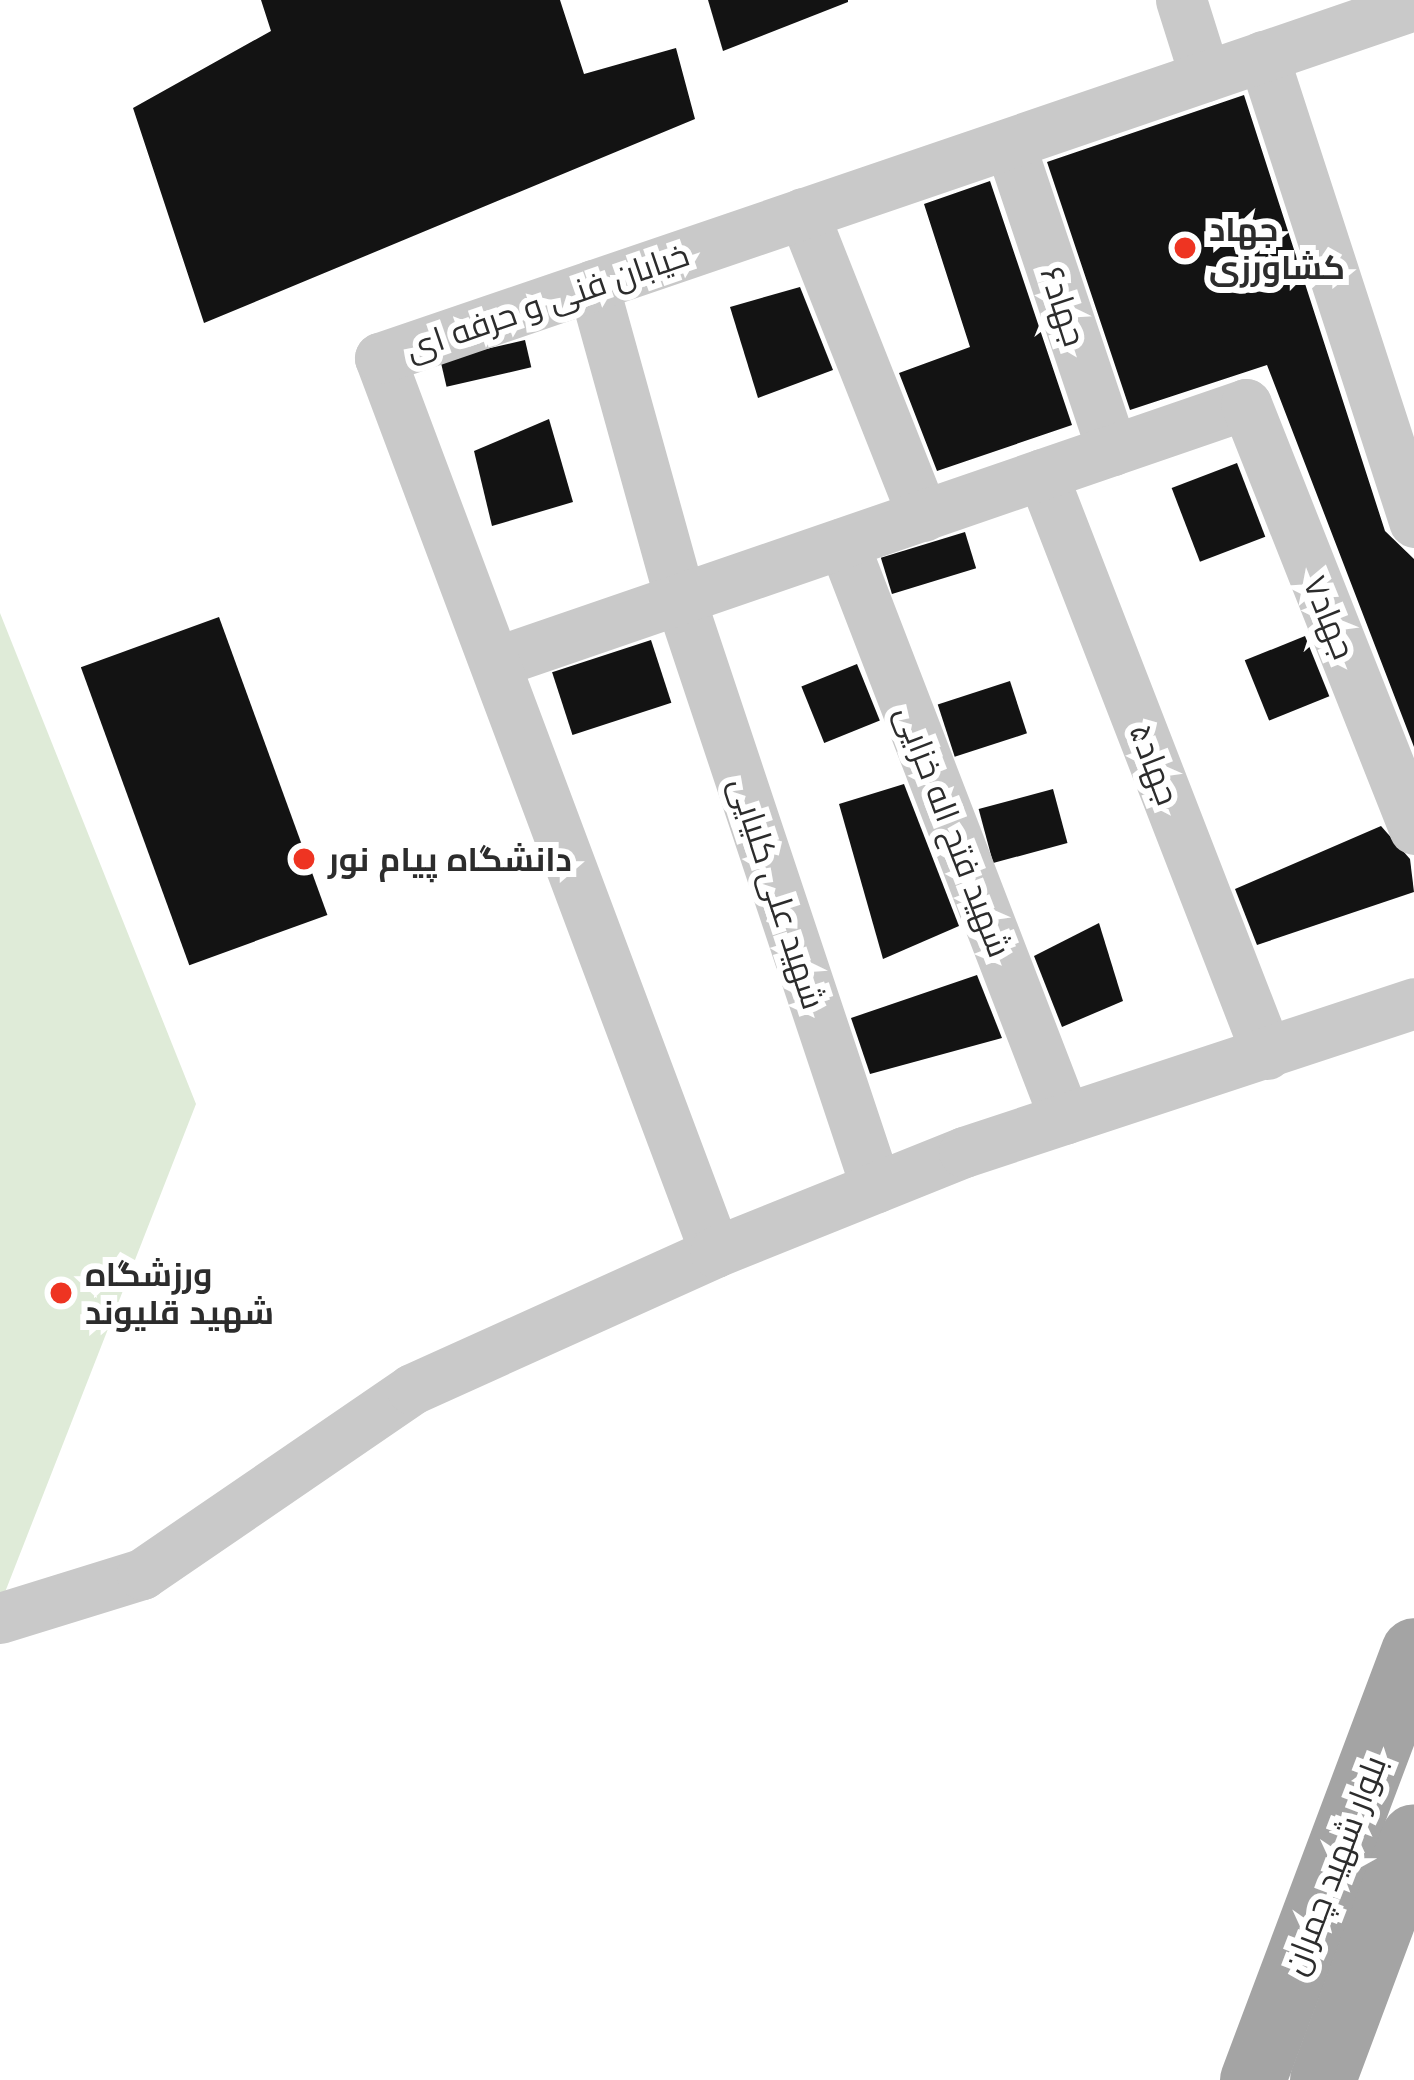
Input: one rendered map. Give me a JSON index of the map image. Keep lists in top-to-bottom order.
{
  "streets": {
    "main road": ["بلوار شهید چمران"],
    "street": [
      "خیابان فنی و حرفه ای",
      "جهاد۶",
      "جهاد۷",
      "جهاد۵",
      "شهید فتح اله خزایی",
      "شهید علی کلیایی"
    ]
  },
  "crossings": [
    ["خیابان فنی و حرفه ای", "شهید علی کلیایی"],
    ["جهاد۶", "جهاد۷"]
  ],
  "places": ["جهاد کشاورزی", "دانشگاه پیام نور", "ورزشگاه شهید قلیوند"]
}
